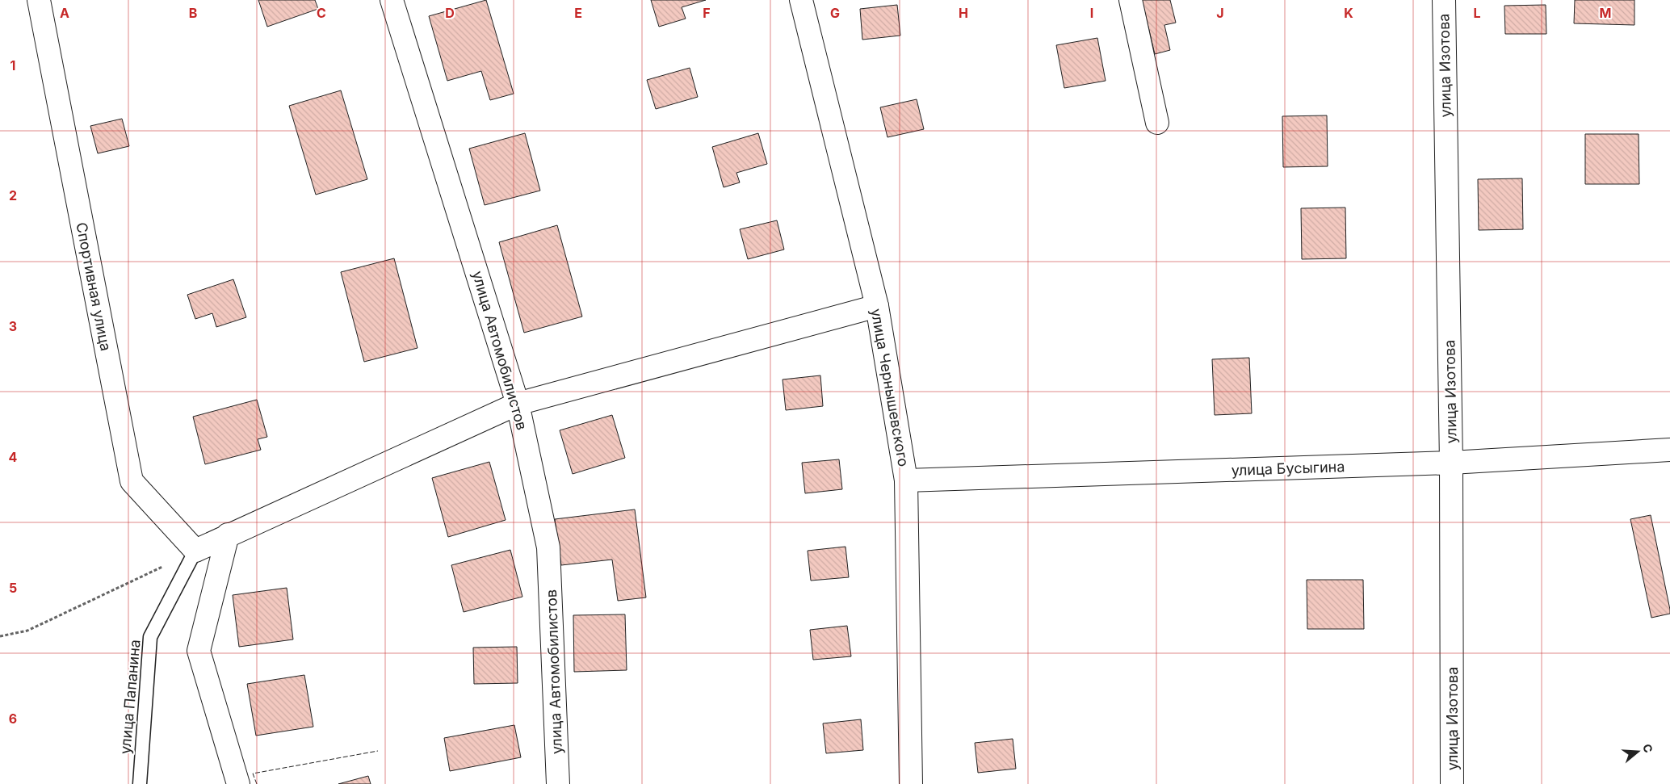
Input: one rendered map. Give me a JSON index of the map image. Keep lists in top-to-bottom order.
{
  "streets": {
    "street": [
      "улица Изотова",
      "Спортивная улица",
      "улица Автомобилистов",
      "улица Чернышевского",
      "улица Бусыгина"
    ],
    "lane": ["улица Папанина"]
  },
  "crossings": [
    ["улица Изотова", "улица Бусыгина"],
    ["Спортивная улица", "улица Папанина"],
    ["улица Чернышевского", "улица Бусыгина"]
  ],
  "north": "right",
  "grid": {
    "columns": [
      "A",
      "B",
      "C",
      "D",
      "E",
      "F",
      "G",
      "H",
      "I",
      "J",
      "K",
      "L",
      "M"
    ],
    "rows": [
      "1",
      "2",
      "3",
      "4",
      "5",
      "6"
    ]
  }
}
